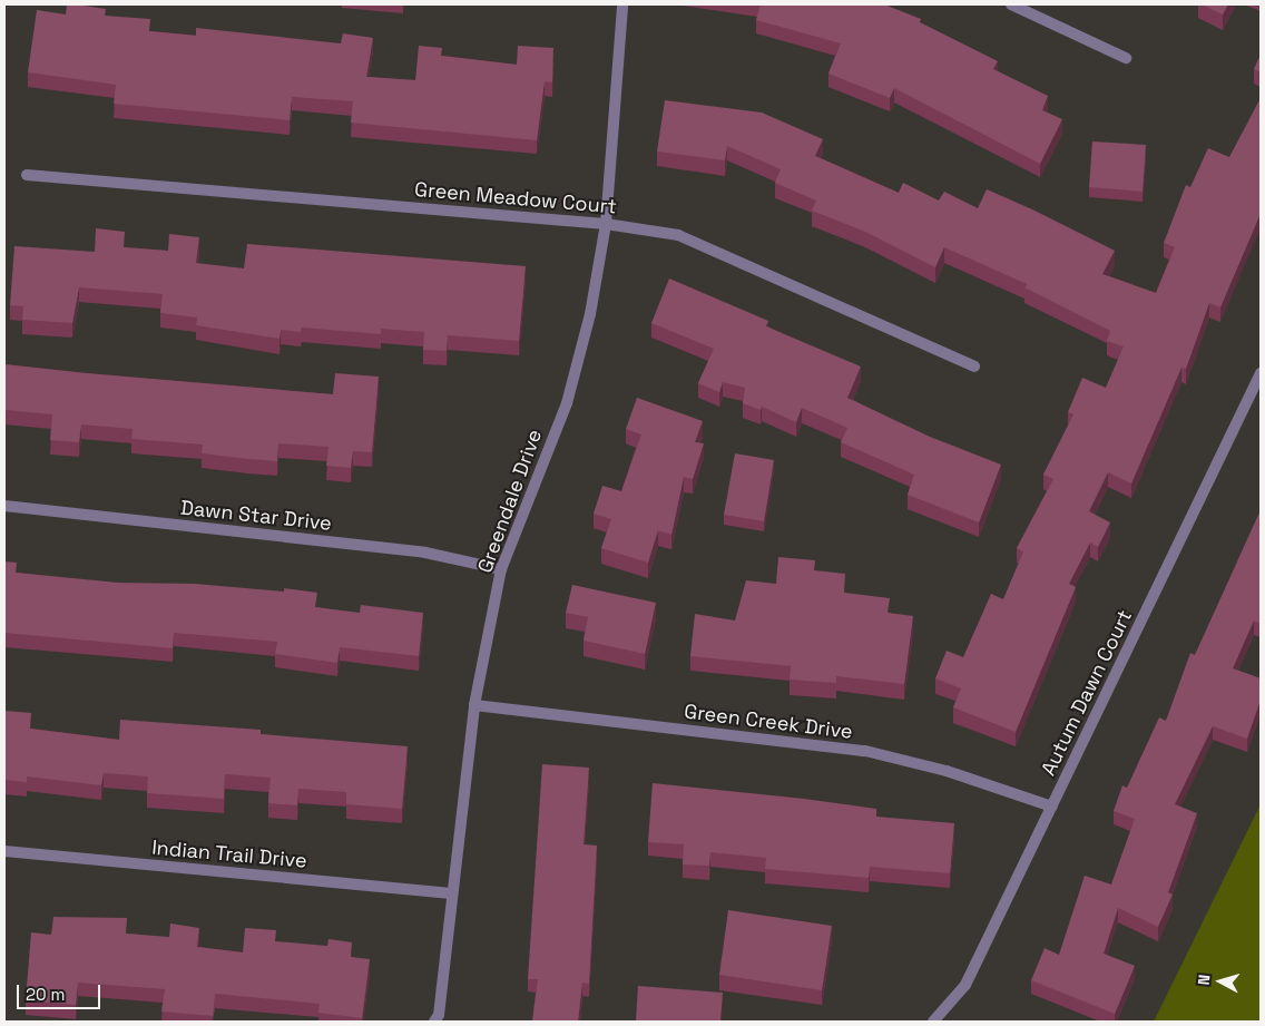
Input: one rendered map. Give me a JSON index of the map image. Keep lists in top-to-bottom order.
{
  "streets": {
    "street": [
      "Green Meadow Court",
      "Greendale Drive",
      "Dawn Star Drive",
      "Autum Dawn Court",
      "Green Creek Drive",
      "Indian Trail Drive"
    ]
  },
  "crossings": [
    ["Green Meadow Court", "Greendale Drive"],
    ["Greendale Drive", "Dawn Star Drive"],
    ["Greendale Drive", "Green Creek Drive"],
    ["Greendale Drive", "Indian Trail Drive"],
    ["Autum Dawn Court", "Green Creek Drive"]
  ],
  "scale_bar": "20 m",
  "north": "left"
}
